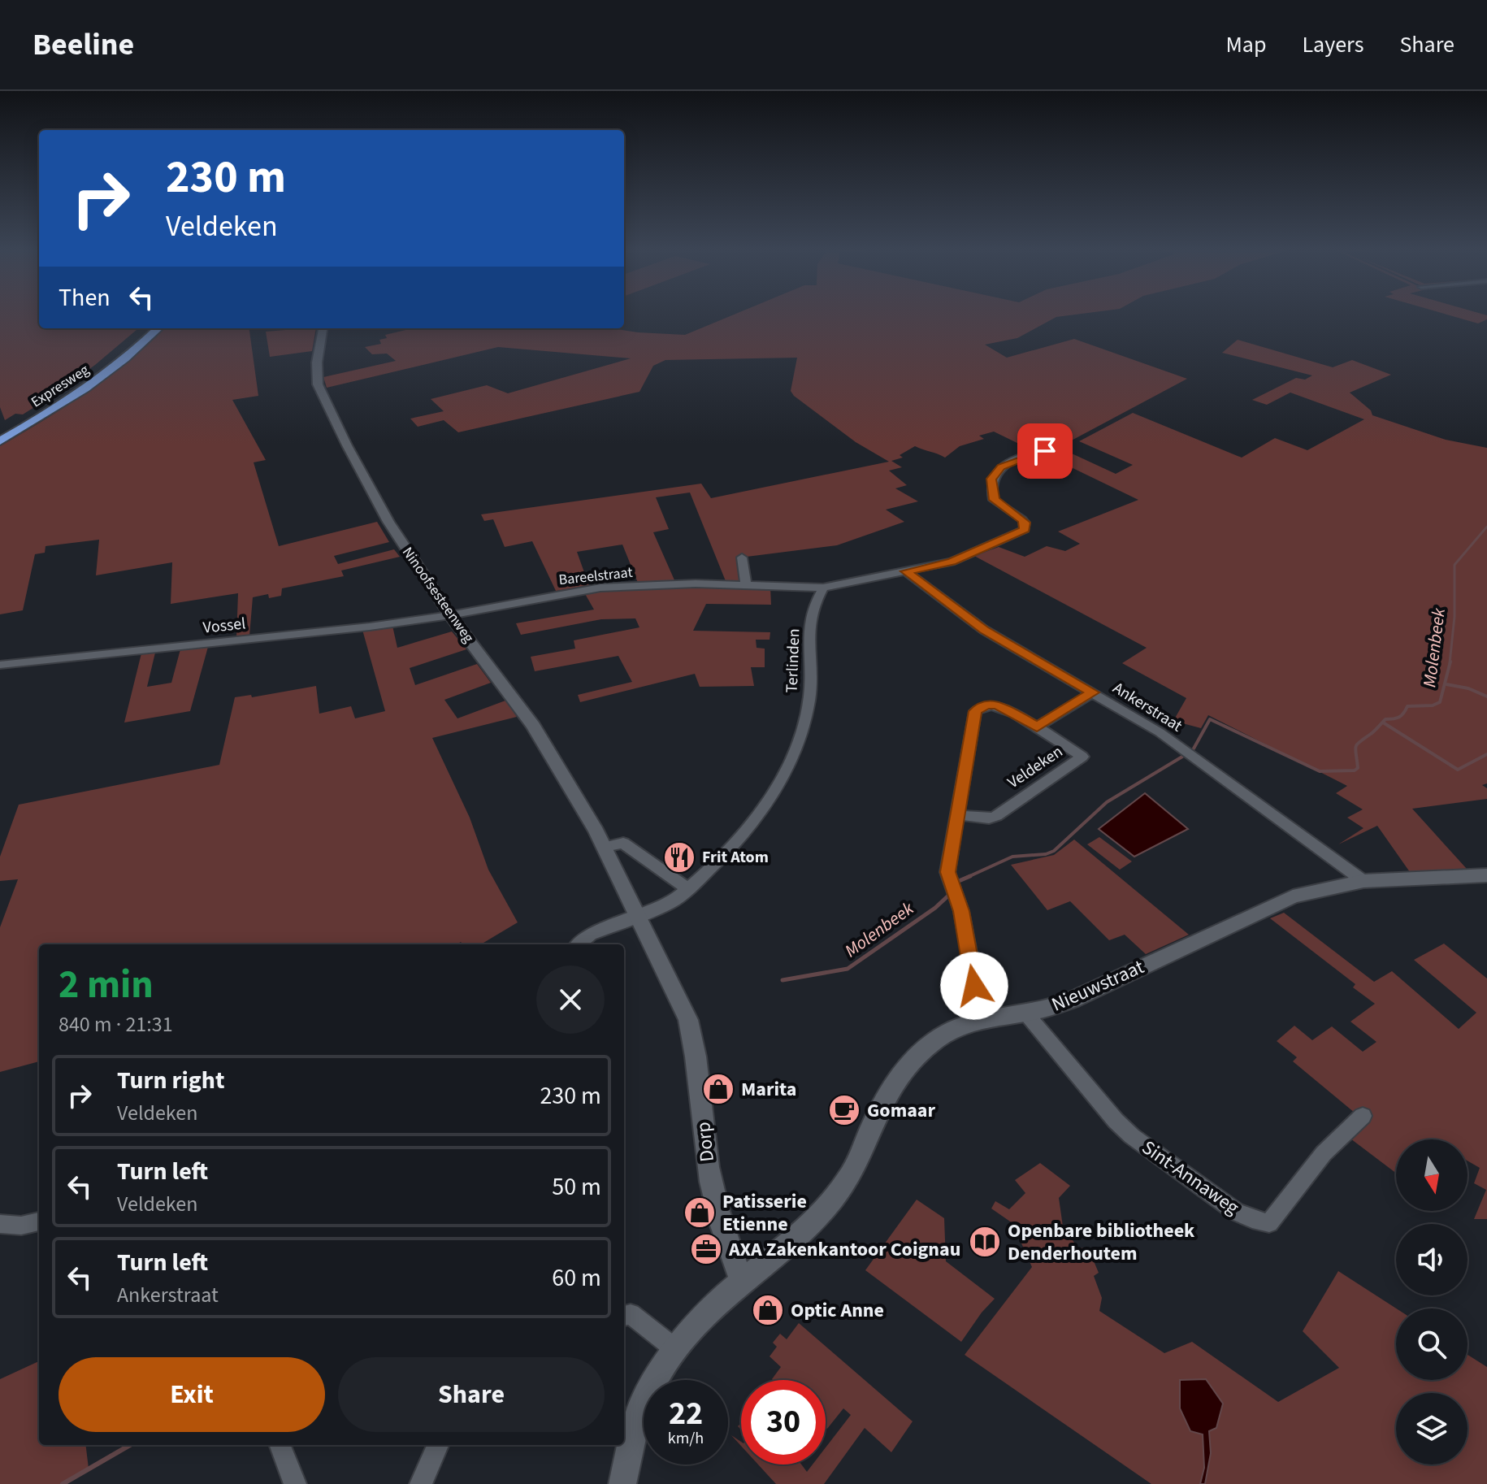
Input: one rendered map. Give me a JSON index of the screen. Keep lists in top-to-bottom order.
{
  "streets": {
    "highway": ["Expresweg"],
    "street": [
      "Bareelstraat",
      "Ninoofsesteenweg",
      "Vossel",
      "Terlinden",
      "Ankerstraat",
      "Veldeken",
      "Nieuwstraat",
      "Dorp",
      "Sint-Annaweg"
    ]
  },
  "crossings": [
    ["Bareelstraat", "Ninoofsesteenweg"],
    ["Bareelstraat", "Vossel"],
    ["Bareelstraat", "Terlinden"],
    ["Ninoofsesteenweg", "Vossel"],
    ["Ninoofsesteenweg", "Terlinden"],
    ["Ninoofsesteenweg", "Dorp"],
    ["Terlinden", "Dorp"],
    ["Ankerstraat", "Veldeken"],
    ["Ankerstraat", "Nieuwstraat"],
    ["Veldeken", "Nieuwstraat"],
    ["Nieuwstraat", "Dorp"],
    ["Nieuwstraat", "Sint-Annaweg"]
  ],
  "water": ["Molenbeek"],
  "places": {
    "restaurant": ["Frit Atom"],
    "shop": ["Marita", "Patisserie Etienne", "Optic Anne"],
    "cafe": ["Gomaar"],
    "library": ["Openbare bibliotheek Denderhoutem"],
    "office": ["AXA Zakenkantoor Coignau"]
  },
  "north": "bottom",
  "page": {
    "header": "Beeline",
    "nav": ["Map", "Layers", "Share"],
    "turn": ["230 m", "Veldeken"],
    "then": "Then",
    "heading": ["2 min", "840 m · 21:31"],
    "list": [
      {
        "name": "Turn right",
        "note": "Veldeken",
        "value": "230 m"
      },
      {
        "name": "Turn left",
        "note": "Veldeken",
        "value": "50 m"
      },
      {
        "name": "Turn left",
        "note": "Ankerstraat",
        "value": "60 m"
      }
    ],
    "buttons": ["Exit", "Share"],
    "speed": "22 km/h",
    "limit": "30"
  }
}
